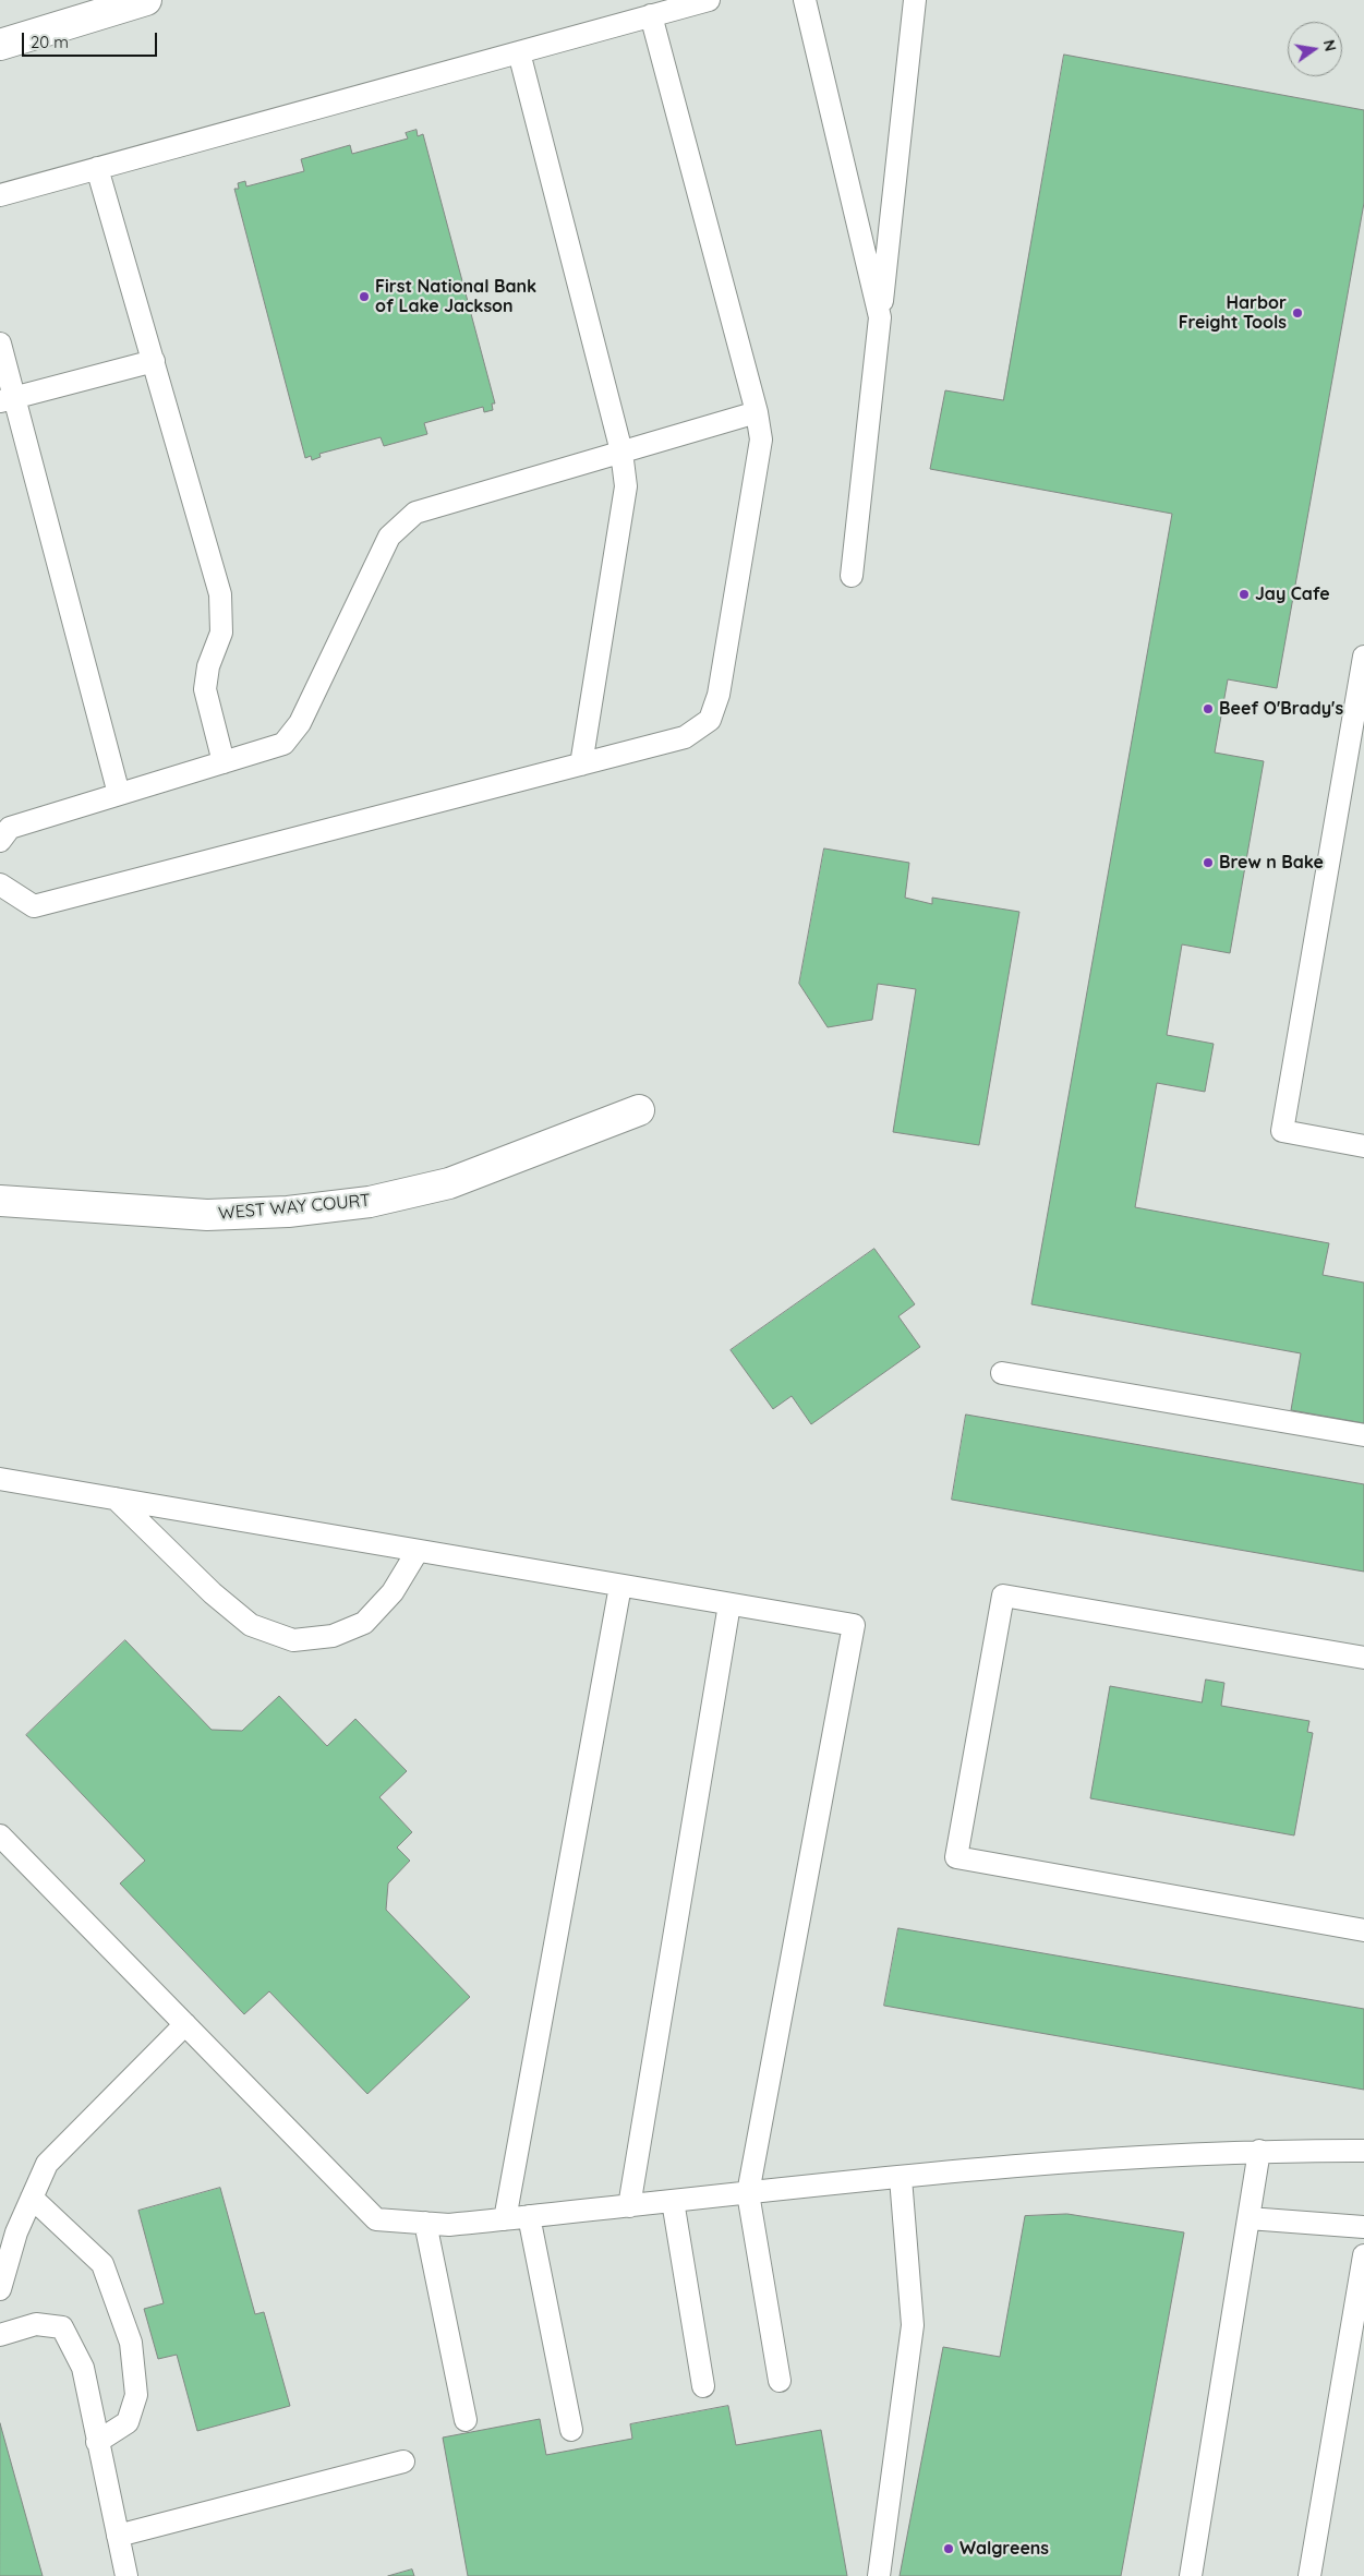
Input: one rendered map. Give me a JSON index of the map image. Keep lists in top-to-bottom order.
{
  "streets": {
    "street": ["WEST WAY COURT"]
  },
  "places": [
    "First National Bank of Lake Jackson",
    "Harbor Freight Tools",
    "Jay Cafe",
    "Beef O'Brady's",
    "Brew n Bake",
    "Walgreens"
  ],
  "scale_bar": "20 m",
  "north": "right"
}
